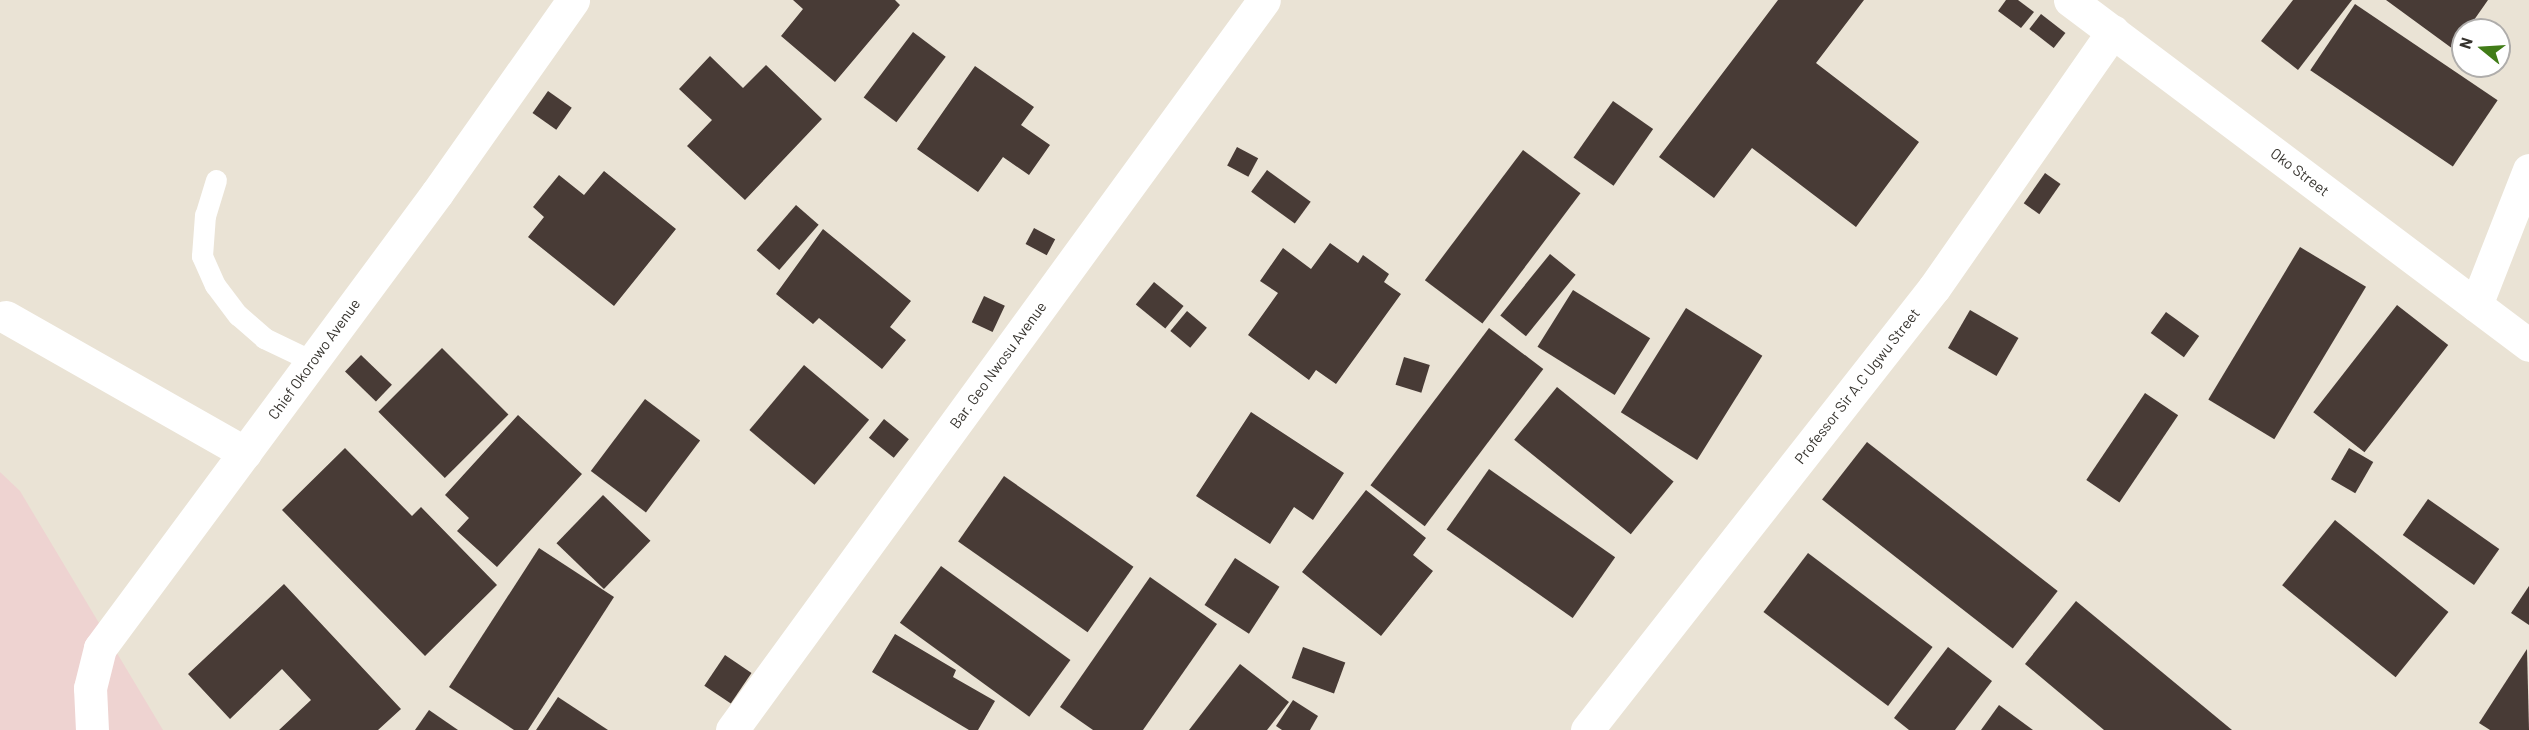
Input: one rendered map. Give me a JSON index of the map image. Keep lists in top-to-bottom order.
{
  "streets": {
    "street": [
      "Oko Street",
      "Chief Okorowo Avenue",
      "Bar. Geo Nwosu Avenue",
      "Professor Sir A.C Ugwu Street"
    ]
  },
  "crossings": [
    ["Oko Street", "Professor Sir A.C Ugwu Street"]
  ],
  "north": "left"
}
